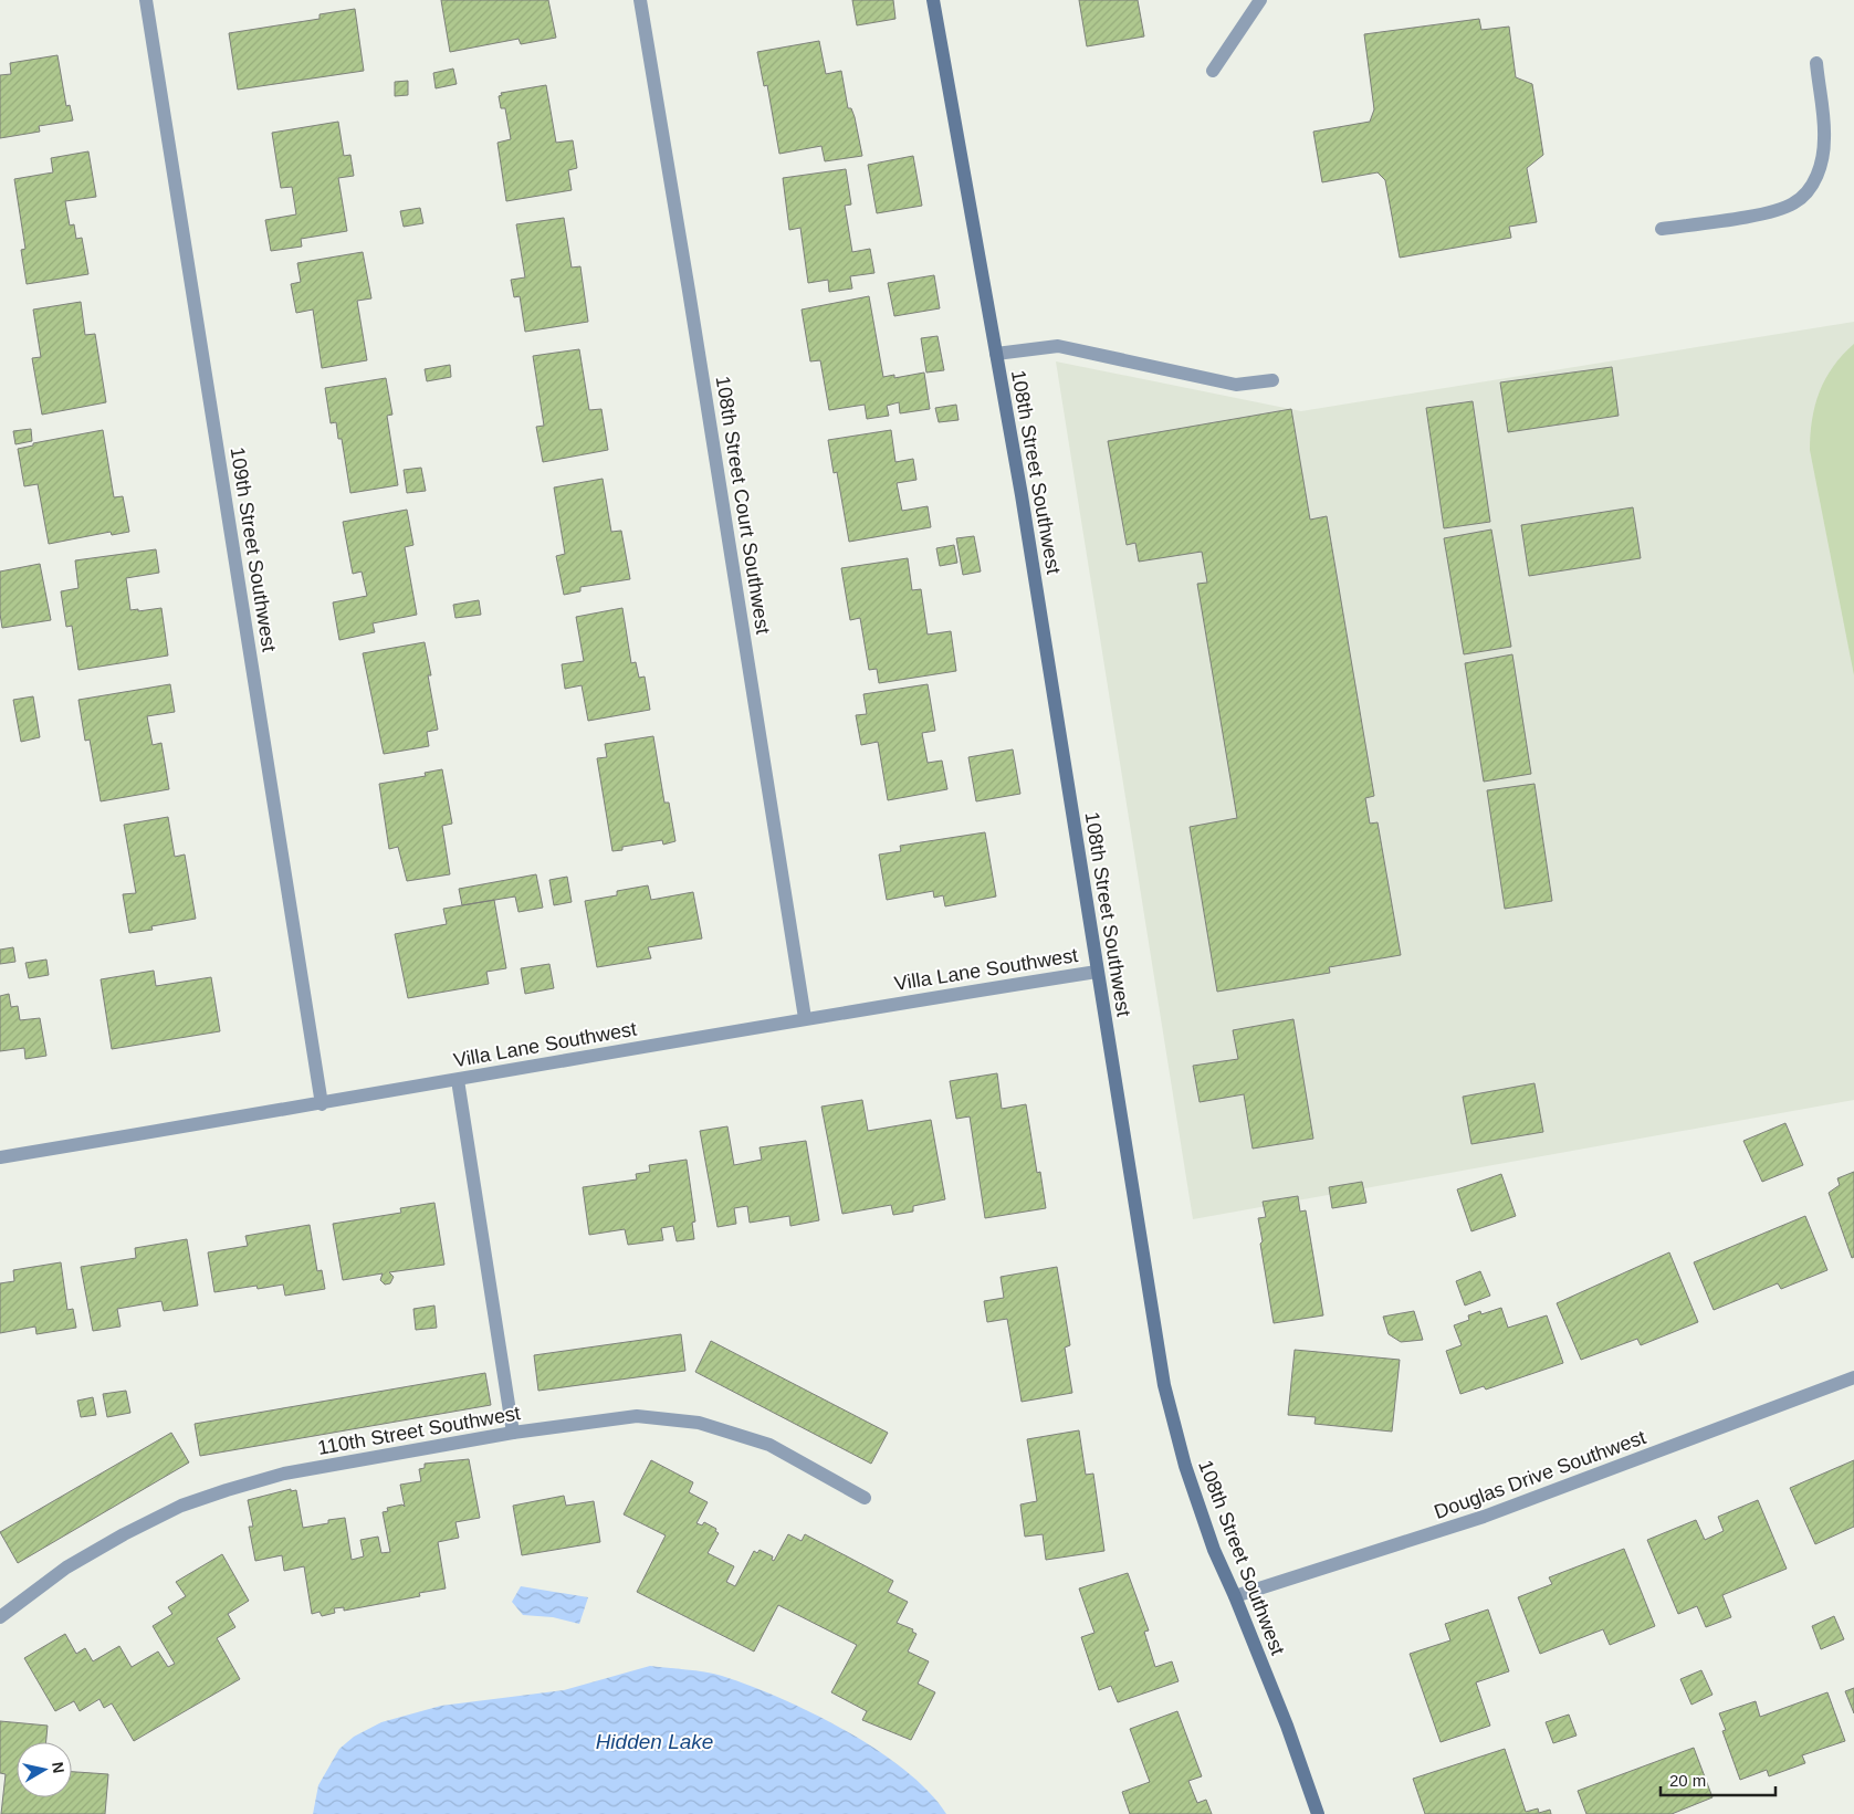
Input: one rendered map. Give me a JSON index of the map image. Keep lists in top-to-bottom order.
{
  "streets": {
    "street": [
      "108th Street Southwest",
      "108th Street Court Southwest",
      "109th Street Southwest",
      "Villa Lane Southwest",
      "110th Street Southwest",
      "Douglas Drive Southwest"
    ]
  },
  "crossings": [
    ["108th Street Southwest", "Villa Lane Southwest"],
    ["108th Street Southwest", "Douglas Drive Southwest"],
    ["108th Street Court Southwest", "Villa Lane Southwest"],
    ["109th Street Southwest", "Villa Lane Southwest"]
  ],
  "water": ["Hidden Lake"],
  "scale_bar": "20 m",
  "north": "right"
}
